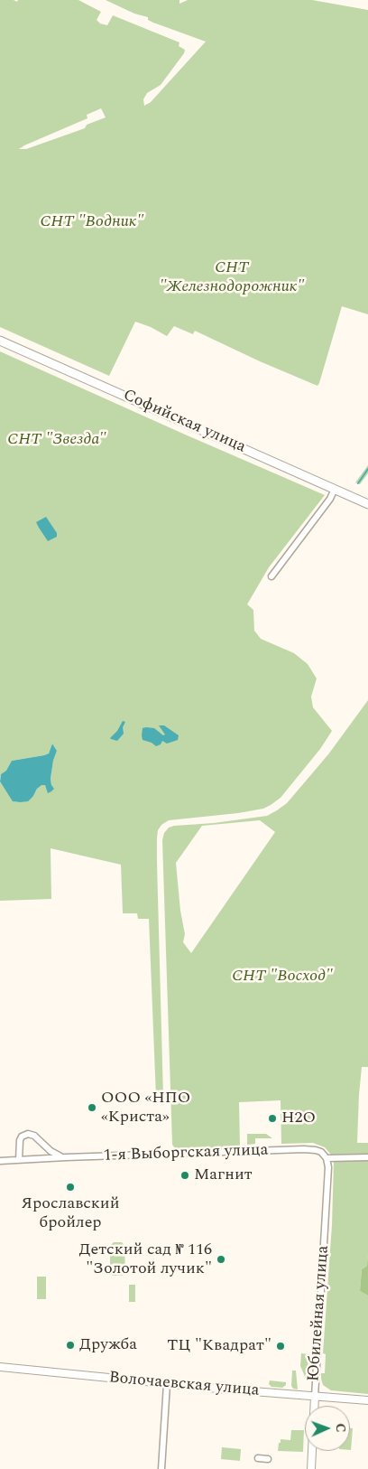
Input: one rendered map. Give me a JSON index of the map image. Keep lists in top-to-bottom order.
{
  "streets": {
    "main road": ["Софийская улица"],
    "street": ["1-я Выборгская улица", "Юбилейная улица", "Волочаевская улица"]
  },
  "crossings": [
    ["1-я Выборгская улица", "Юбилейная улица"],
    ["Юбилейная улица", "Волочаевская улица"]
  ],
  "parks": [
    "СНТ \"Водник\"",
    "СНТ \"Железнодорожник\"",
    "СНТ \"Звезда\"",
    "СНТ \"Восход\""
  ],
  "places": [
    "ООО «НПО «Криста»",
    "H2O",
    "Магнит",
    "Ярославский бройлер",
    "Детский сад № 116 \"Золотой лучик\"",
    "Дружба",
    "ТЦ \"Квадрат\""
  ],
  "north": "right"
}
